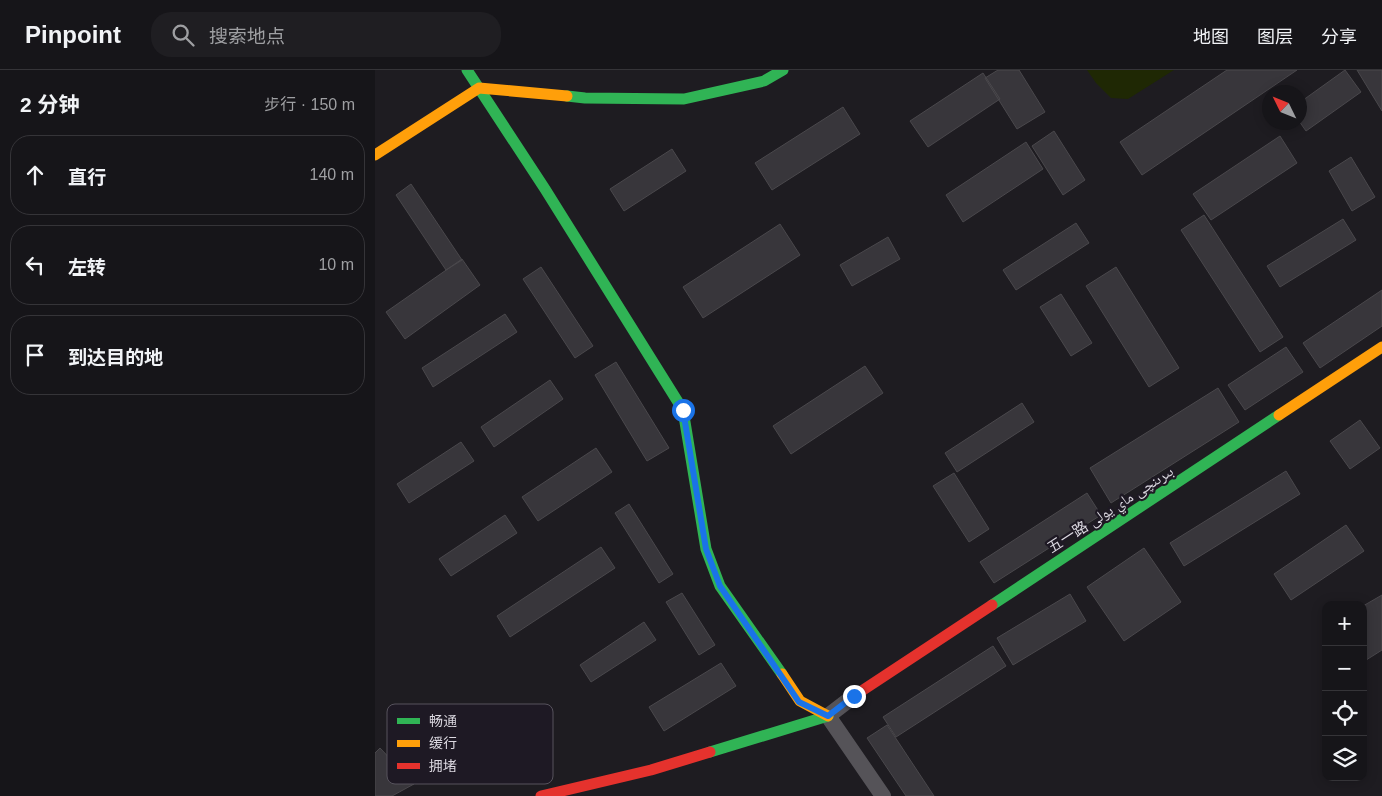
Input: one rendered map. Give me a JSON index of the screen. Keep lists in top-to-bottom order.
{
  "streets": {
    "street": ["五一路 بىرىنچى ماي يولى"]
  },
  "legend": ["畅通", "缓行", "拥堵"],
  "north": "top left",
  "page": {
    "header": "Pinpoint",
    "search": "搜索地点",
    "nav": ["地图", "图层", "分享"],
    "heading": ["2 分钟", "步行 · 150 m"],
    "list": [
      ["直行", "140 m"],
      ["左转", "10 m"],
      "到达目的地"
    ],
    "map_buttons": ["+", "−"]
  }
}
